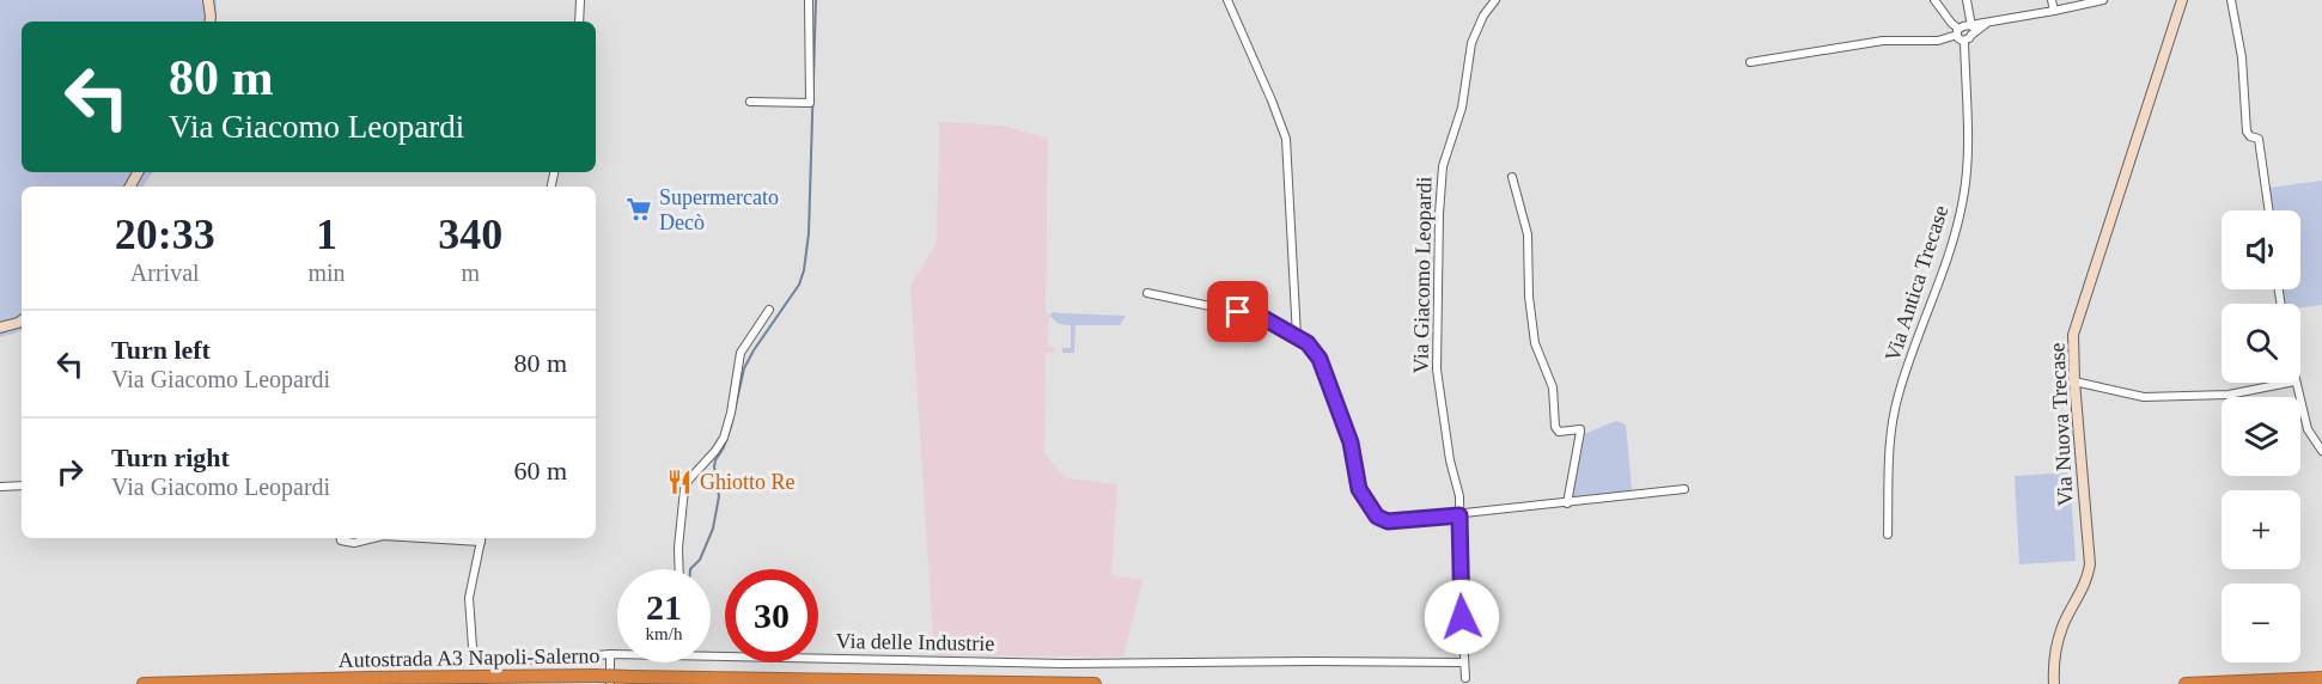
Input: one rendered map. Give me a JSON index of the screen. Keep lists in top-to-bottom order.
{
  "streets": {
    "highway": ["Autostrada A3 Napoli-Salerno"],
    "street": [
      "Via Giacomo Leopardi",
      "Via Antica Trecase",
      "Via Nuova Trecase",
      "Via delle Industrie"
    ]
  },
  "crossings": [
    ["Via Giacomo Leopardi", "Via delle Industrie"]
  ],
  "places": {
    "supermarket": ["Supermercato Decò"],
    "restaurant": ["Ghiotto Re"]
  },
  "page": {
    "turn": ["80 m", "Via Giacomo Leopardi"],
    "eta": [
      "20:33",
      "Arrival",
      "1",
      "min",
      "340",
      "m"
    ],
    "map_buttons": ["+", "−"],
    "list": [
      {
        "name": "Turn left",
        "note": "Via Giacomo Leopardi",
        "value": "80 m"
      },
      {
        "name": "Turn right",
        "note": "Via Giacomo Leopardi",
        "value": "60 m"
      }
    ],
    "speed": "21 km/h",
    "limit": "30"
  }
}
